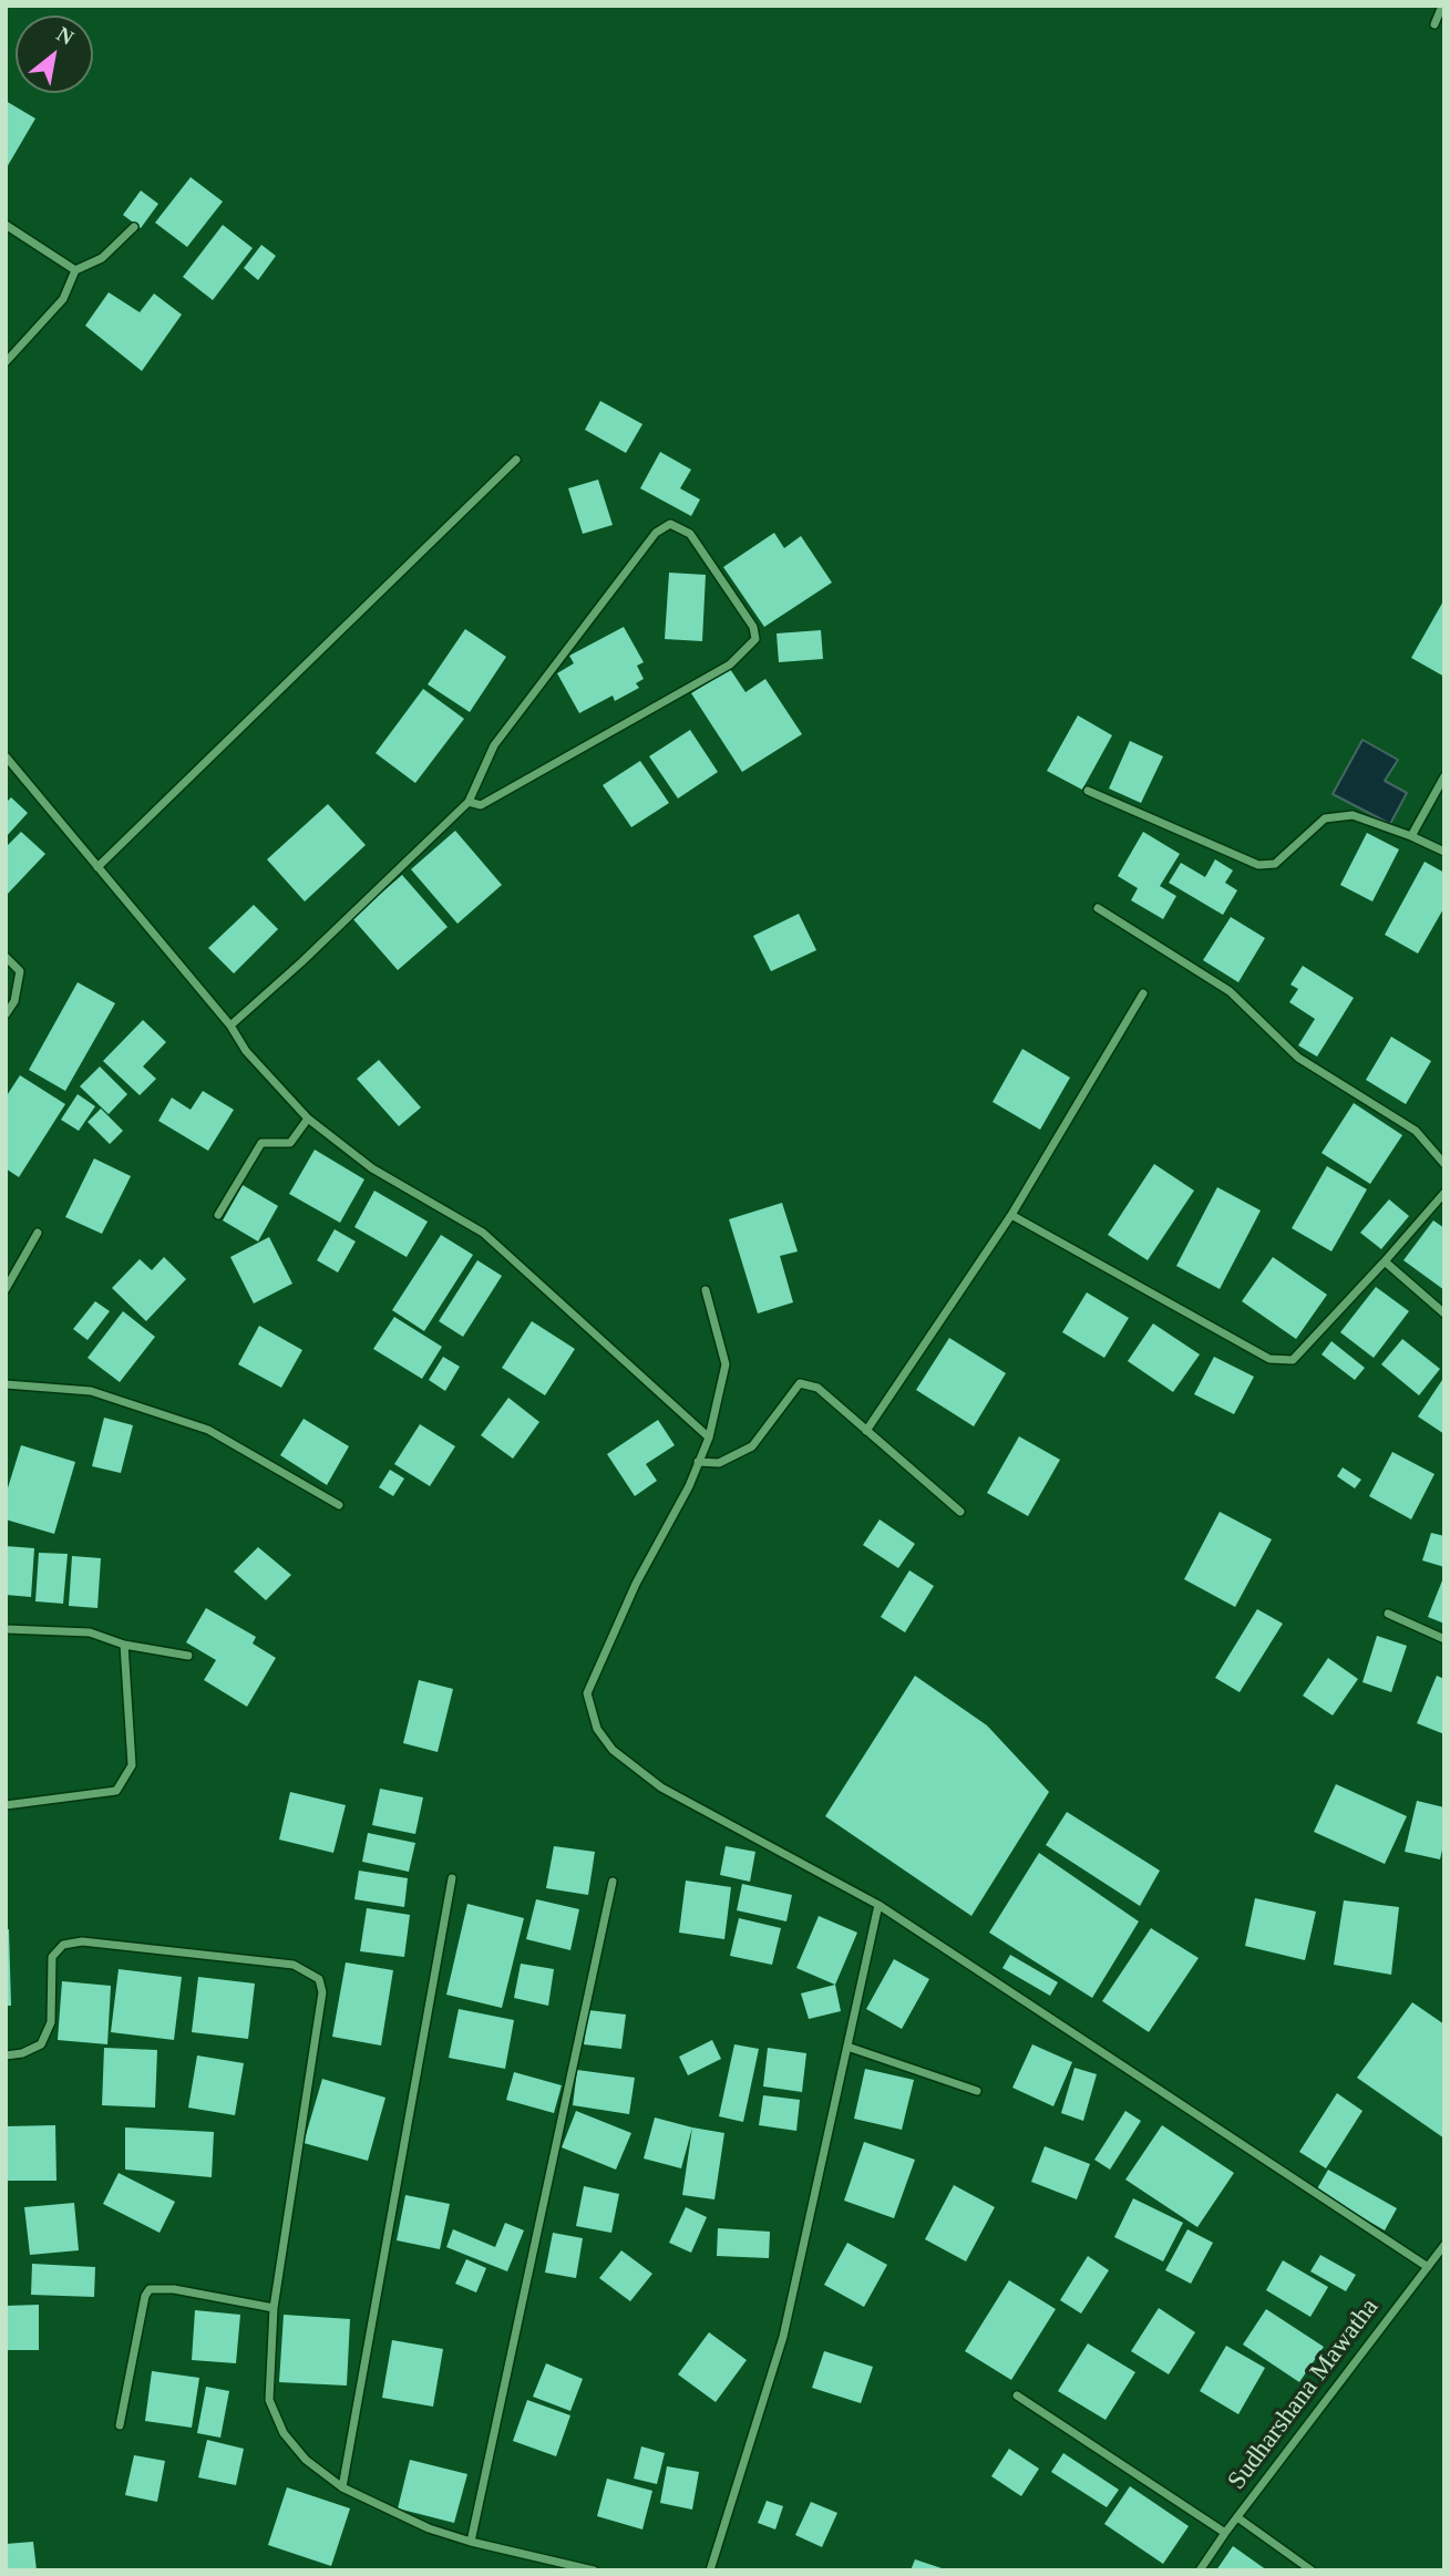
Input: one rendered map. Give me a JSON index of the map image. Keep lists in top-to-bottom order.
{
  "streets": {
    "street": ["Sudharshana Mawatha"]
  },
  "north": "top right"
}
